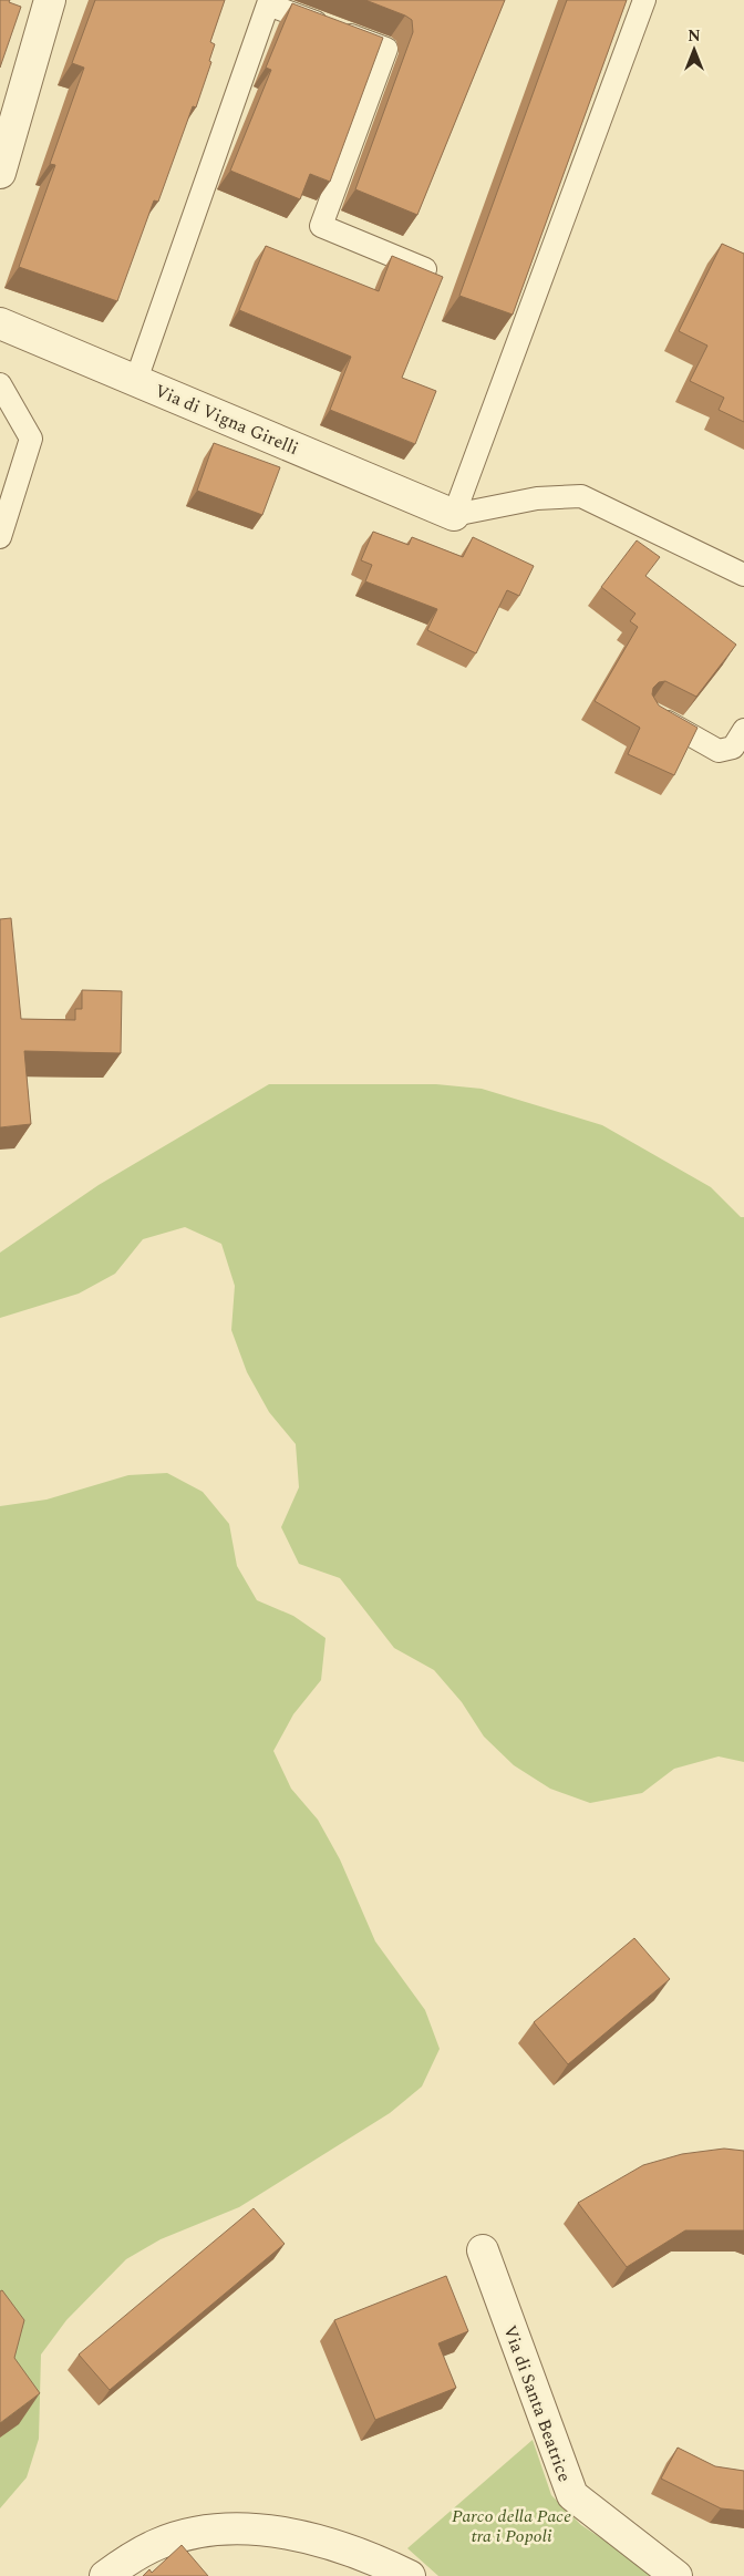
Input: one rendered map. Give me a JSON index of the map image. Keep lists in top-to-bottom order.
{
  "streets": {
    "street": ["Via di Vigna Girelli", "Via di Santa Beatrice"]
  },
  "parks": ["Parco della Pace tra i Popoli"],
  "north": "top"
}
